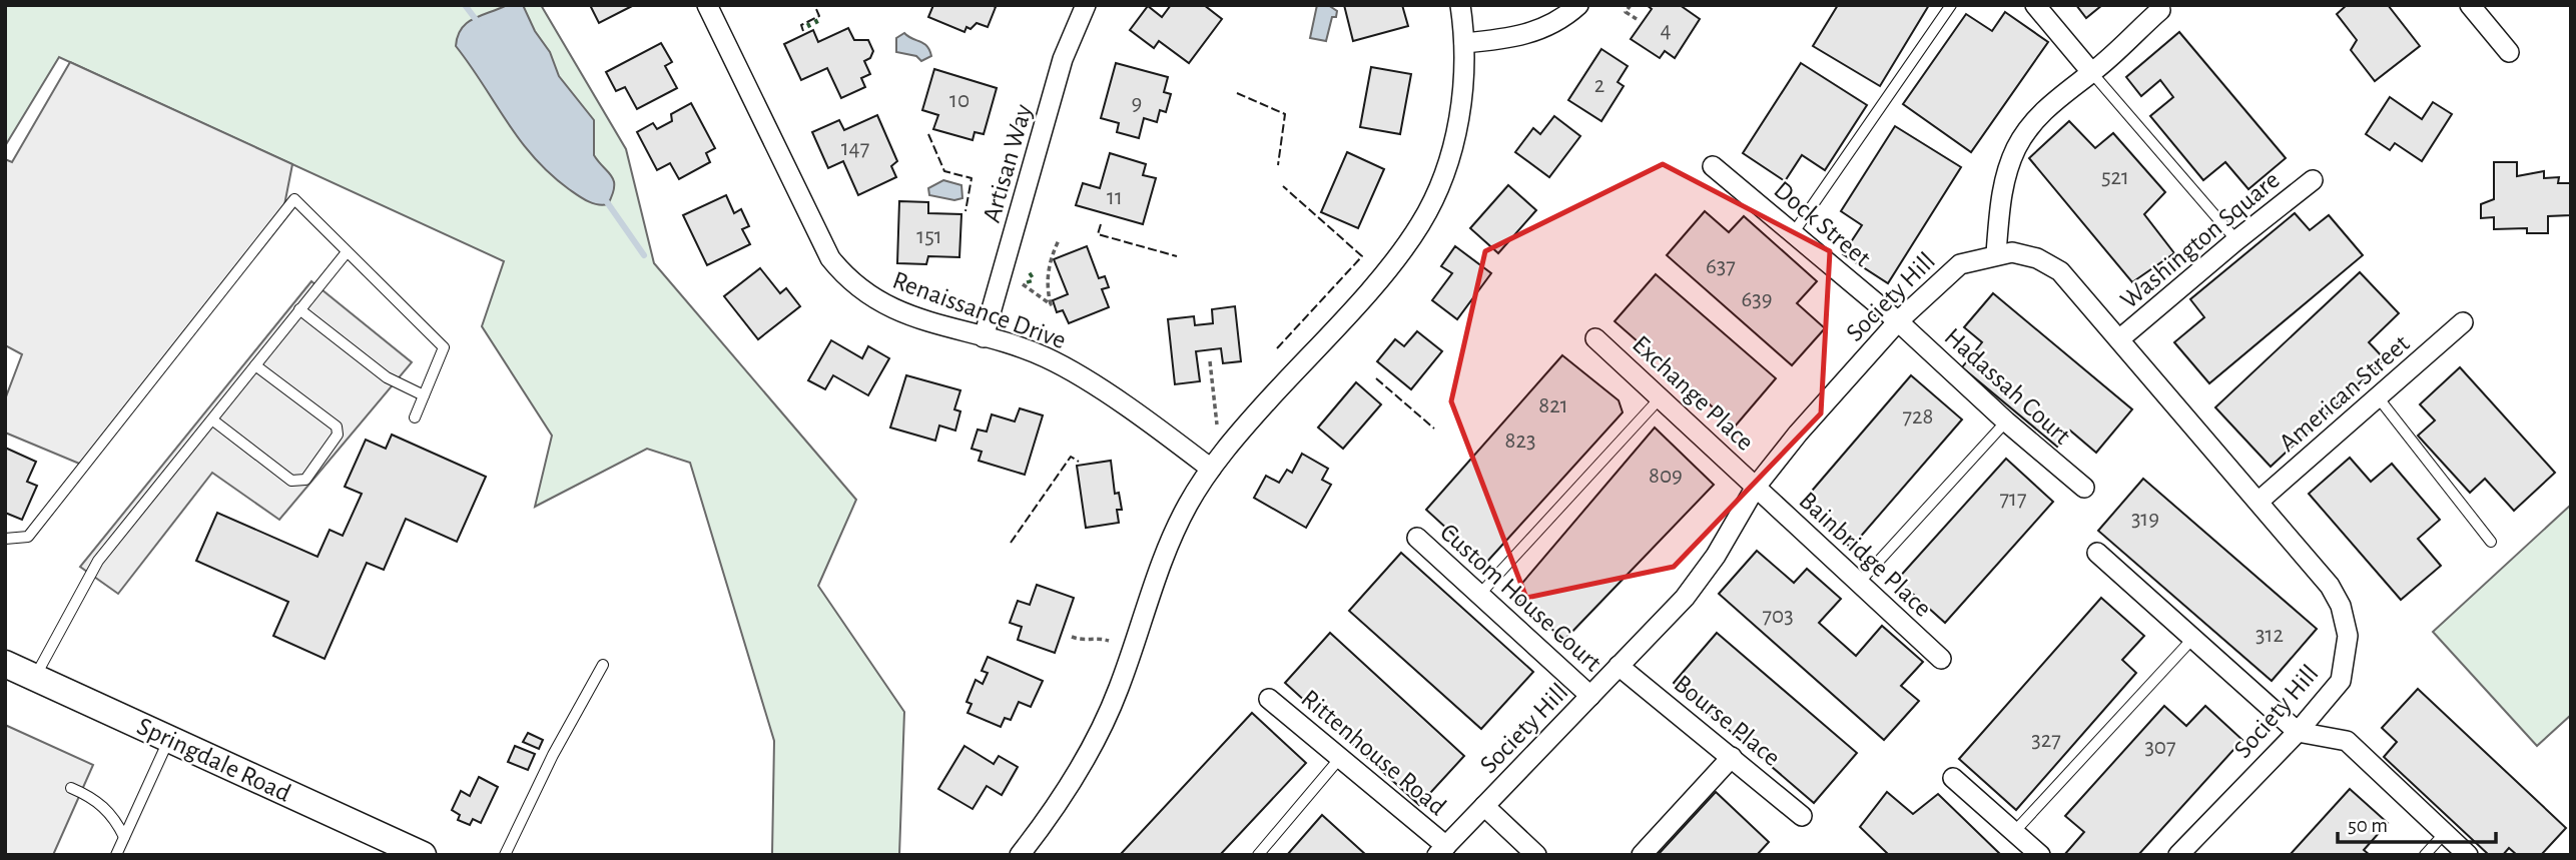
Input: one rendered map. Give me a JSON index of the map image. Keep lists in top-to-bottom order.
{
  "streets": {
    "main road": ["Springdale Road"],
    "street": [
      "Artisan Way",
      "Dock Street",
      "Washington Square",
      "Society Hill",
      "Renaissance Drive",
      "Hadassah Court",
      "Exchange Place",
      "American Street",
      "Bainbridge Place",
      "Custom House Court",
      "Bourse Place",
      "Rittenhouse Road"
    ]
  },
  "crossings": [
    ["Artisan Way", "Renaissance Drive"],
    ["Dock Street", "Society Hill"],
    ["Dock Street", "Hadassah Court"],
    ["Washington Square", "Society Hill"],
    ["Society Hill", "Hadassah Court"],
    ["Society Hill", "Exchange Place"],
    ["Society Hill", "American Street"],
    ["Society Hill", "Bainbridge Place"],
    ["Society Hill", "Custom House Court"],
    ["Society Hill", "Bourse Place"],
    ["Society Hill", "Rittenhouse Road"],
    ["Exchange Place", "Bainbridge Place"]
  ],
  "house_numbers": [
    "4",
    "2",
    "10",
    "9",
    "147",
    "521",
    "11",
    "151",
    "637",
    "639",
    "821",
    "728",
    "823",
    "809",
    "717",
    "319",
    "703",
    "312",
    "327",
    "307"
  ],
  "scale_bar": "50 m"
}
